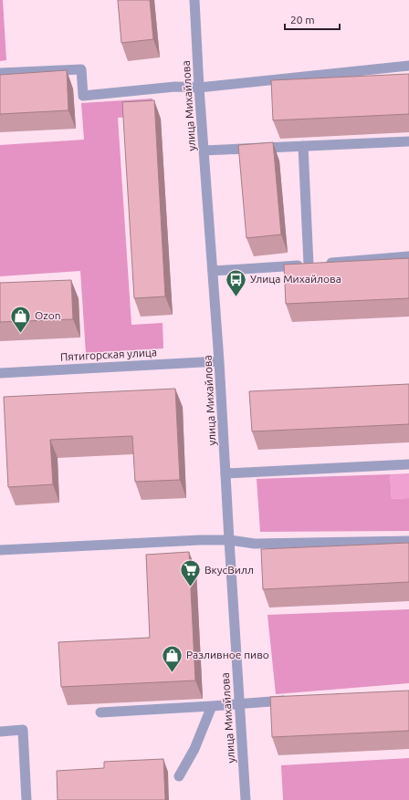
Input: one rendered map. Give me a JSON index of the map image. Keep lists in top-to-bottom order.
{
  "streets": {
    "street": ["улица Михайлова", "Пятигорская улица"]
  },
  "crossings": [
    ["улица Михайлова", "Пятигорская улица"]
  ],
  "places": {
    "bus stop": ["Улица Михайлова"],
    "shop": ["Ozon", "Разливное пиво"],
    "supermarket": ["ВкусВилл"]
  },
  "scale_bar": "20 m"
}
